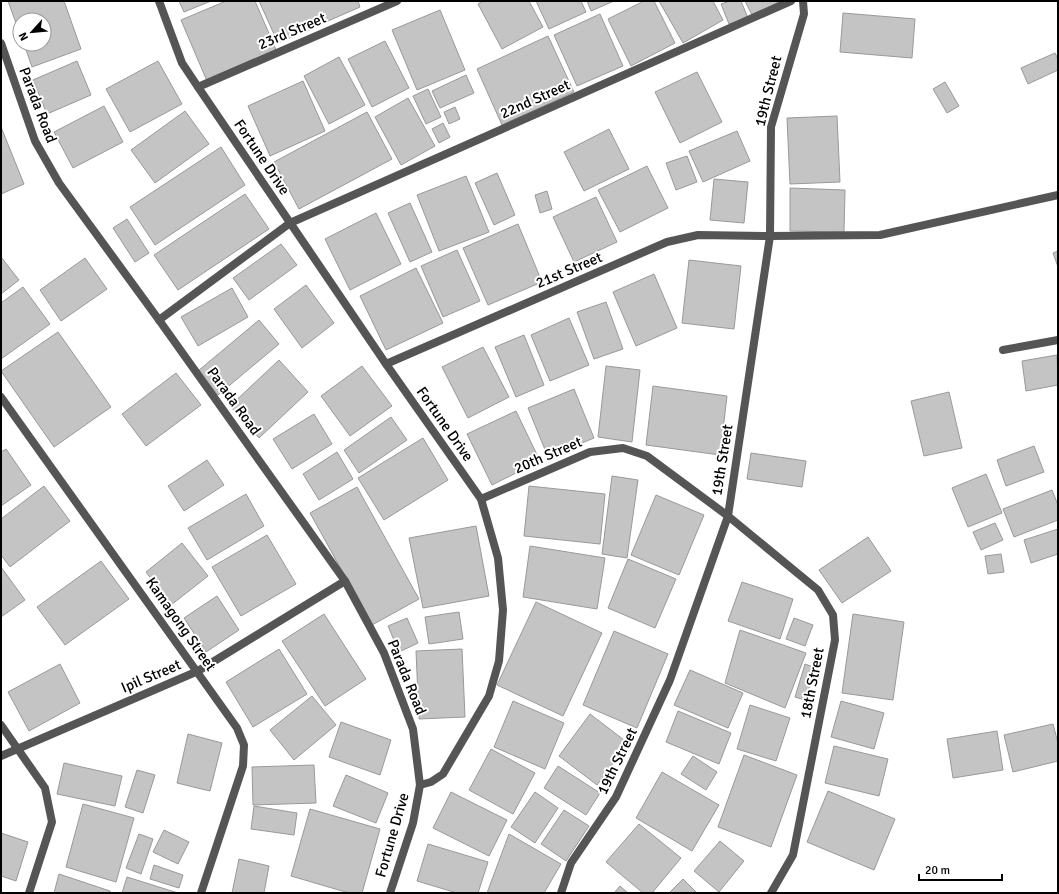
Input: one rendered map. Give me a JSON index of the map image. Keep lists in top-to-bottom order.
{
  "streets": {
    "street": [
      "23rd Street",
      "19th Street",
      "22nd Street",
      "Parada Road",
      "Fortune Drive",
      "21st Street",
      "20th Street",
      "Kamagong Street",
      "Ipil Street",
      "18th Street"
    ]
  },
  "crossings": [
    ["23rd Street", "Fortune Drive"],
    ["19th Street", "21st Street"],
    ["19th Street", "20th Street"],
    ["19th Street", "18th Street"],
    ["22nd Street", "Parada Road"],
    ["22nd Street", "Fortune Drive"],
    ["Parada Road", "Fortune Drive"],
    ["Parada Road", "Ipil Street"],
    ["Fortune Drive", "21st Street"],
    ["Fortune Drive", "20th Street"],
    ["20th Street", "18th Street"],
    ["Kamagong Street", "Ipil Street"]
  ],
  "scale_bar": "20 m",
  "north": "bottom left"
}
